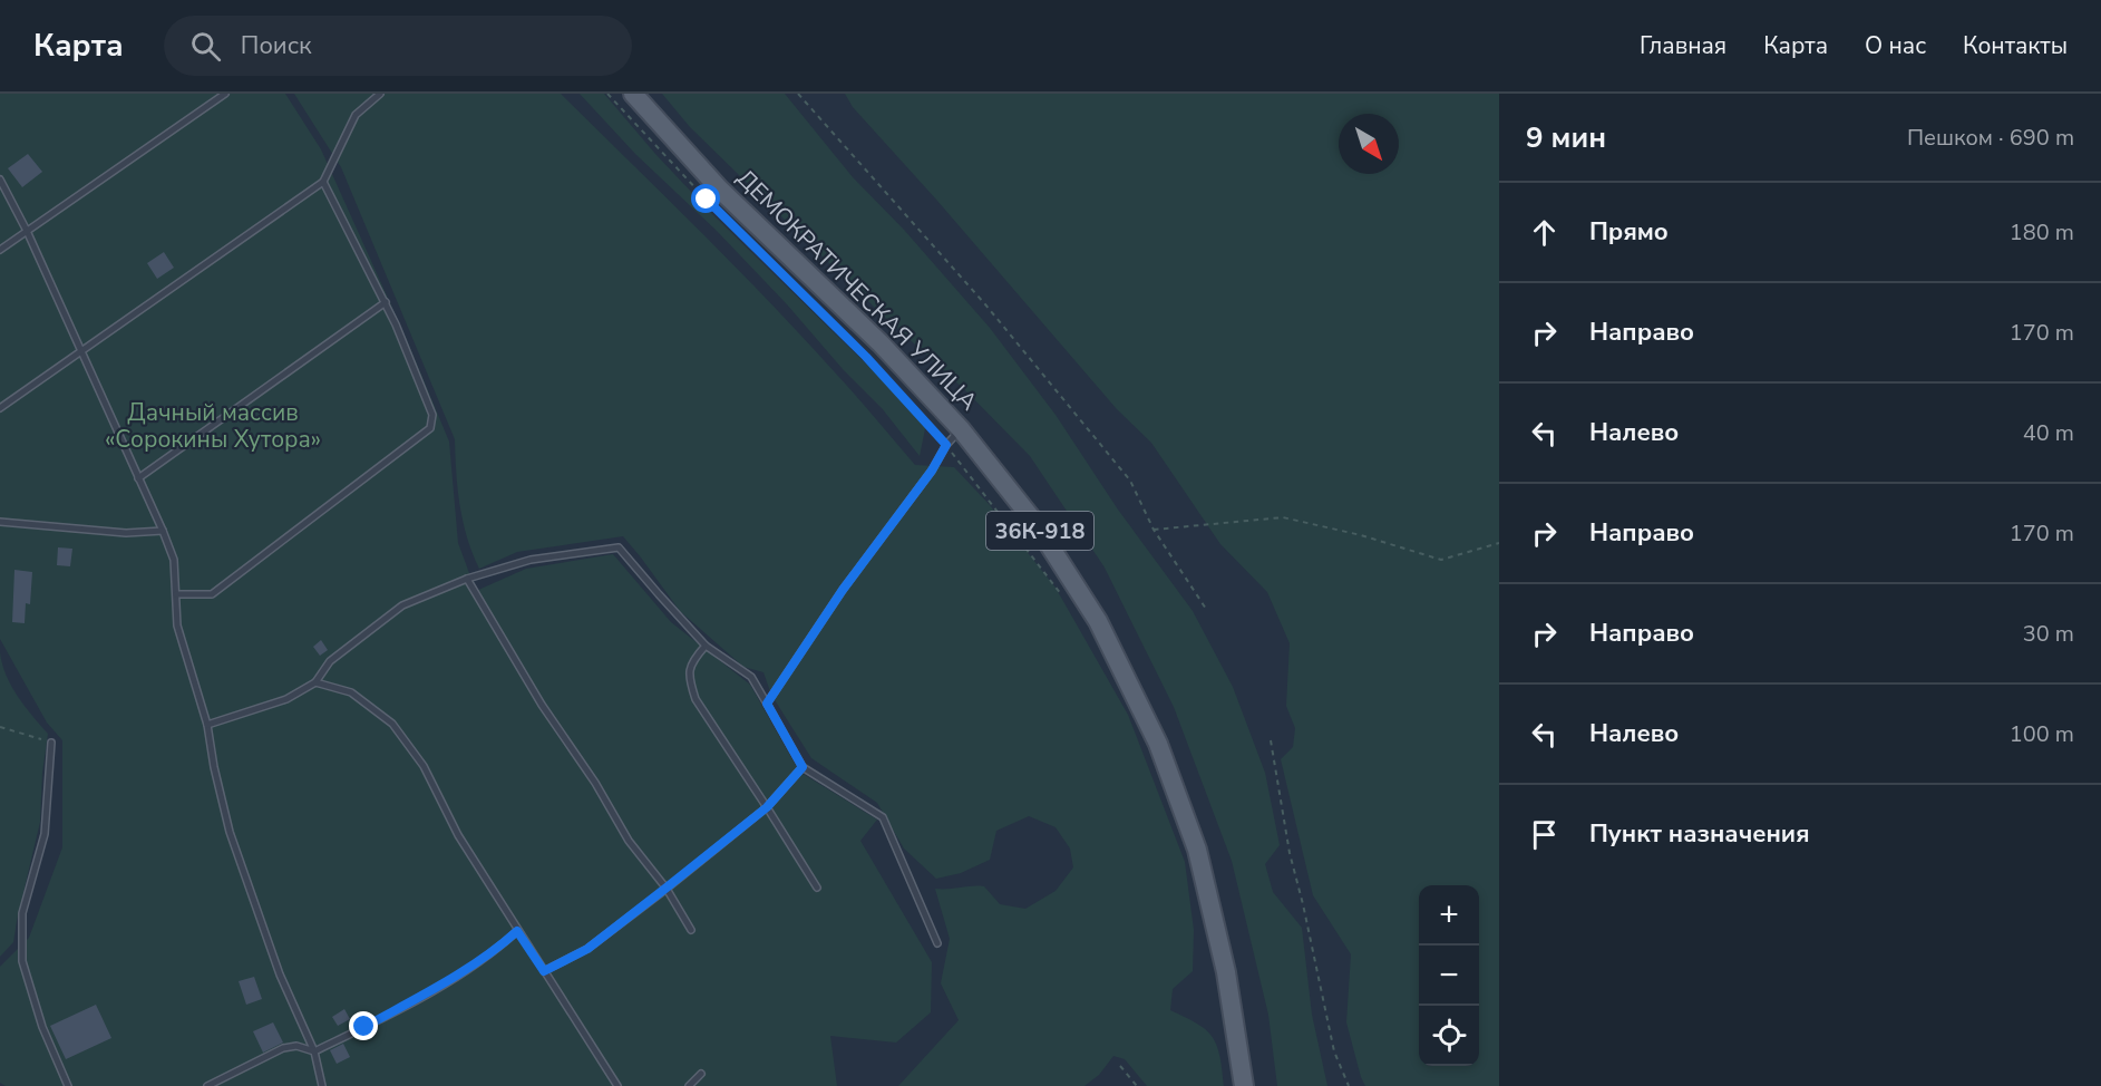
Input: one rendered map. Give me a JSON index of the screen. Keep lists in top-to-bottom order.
{
  "streets": {
    "main road": ["ДЕМОКРАТИЧЕСКАЯ УЛИЦА", "36К-918"]
  },
  "parks": ["Дачный массив «Сорокины Хутора»"],
  "north": "bottom right",
  "page": {
    "header": "Карта",
    "search": "Поиск",
    "nav": [
      "Главная",
      "Карта",
      "О нас",
      "Контакты"
    ],
    "heading": ["9 мин", "Пешком · 690 m"],
    "list": [
      ["Прямо", "180 m"],
      ["Направо", "170 m"],
      ["Налево", "40 m"],
      ["Направо", "170 m"],
      ["Направо", "30 m"],
      ["Налево", "100 m"],
      "Пункт назначения"
    ],
    "map_buttons": ["+", "−"]
  }
}
